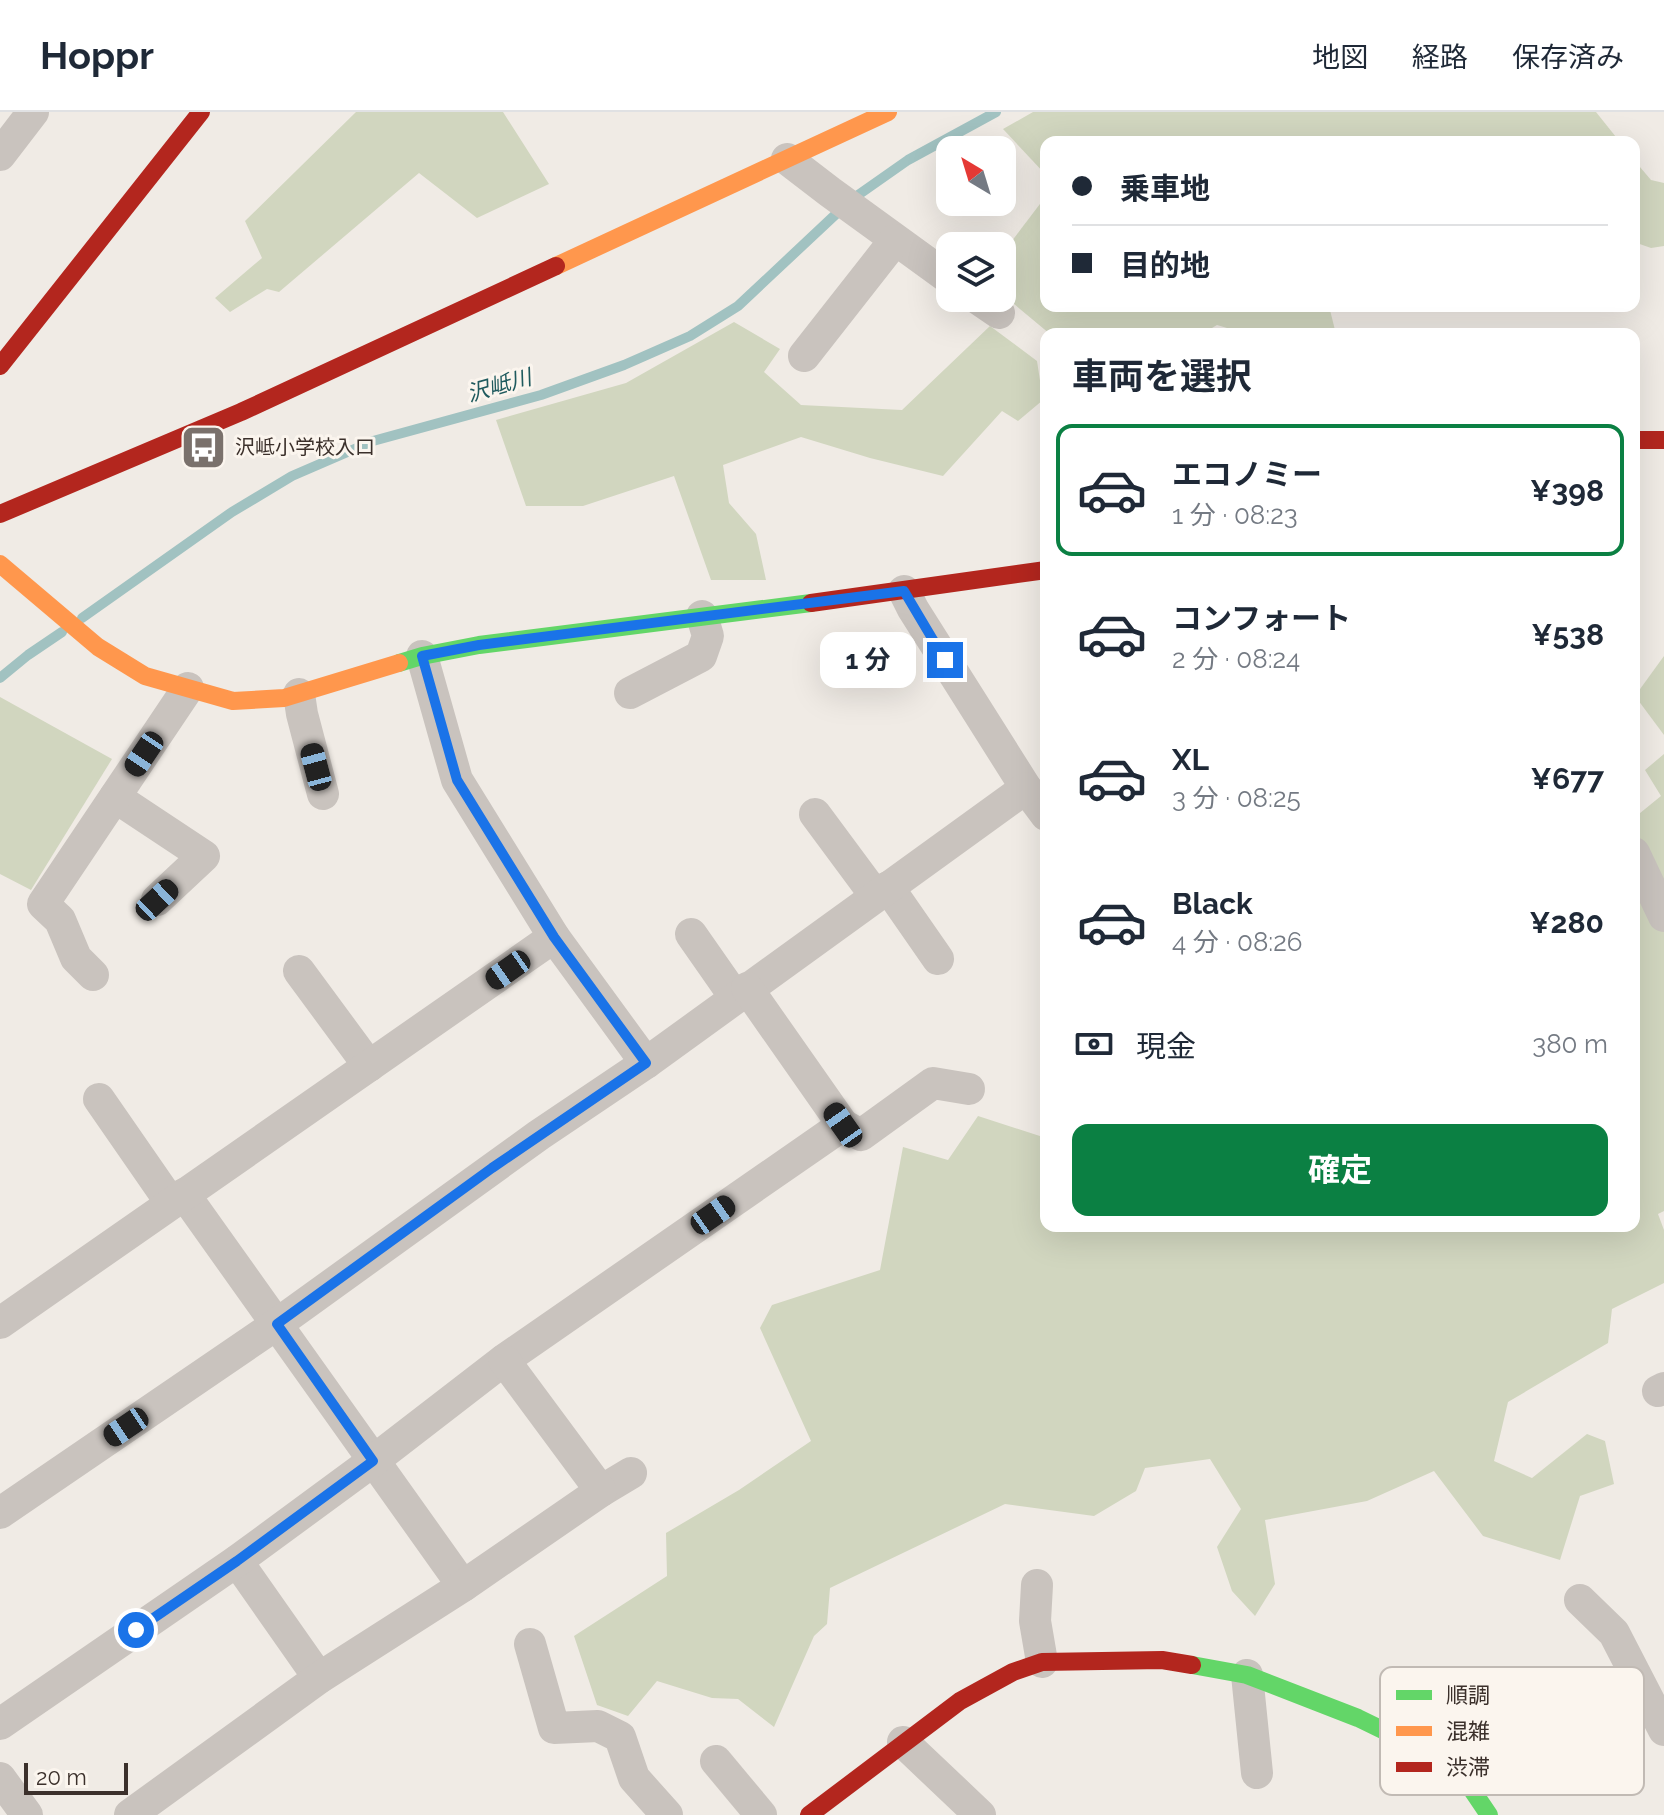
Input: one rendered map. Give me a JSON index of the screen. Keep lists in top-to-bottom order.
{
  "water": ["沢岻川"],
  "places": {
    "bus stop": ["沢岻小学校入口"]
  },
  "legend": ["順調", "混雑", "渋滞"],
  "scale_bar": "20 m",
  "north": "top left",
  "page": {
    "header": "Hoppr",
    "nav": ["地図", "経路", "保存済み"],
    "banner": ["乗車地", "目的地"],
    "heading": "車両を選択",
    "list": [
      {
        "name": "エコノミー",
        "note": "1 分 · 08:23",
        "value": "¥398"
      },
      {
        "name": "コンフォート",
        "note": "2 分 · 08:24",
        "value": "¥538"
      },
      {
        "name": "XL",
        "note": "3 分 · 08:25",
        "value": "¥677"
      },
      {
        "name": "Black",
        "note": "4 分 · 08:26",
        "value": "¥280"
      }
    ],
    "bubble": "1 分",
    "pay": ["現金", "380 m"],
    "buttons": "確定",
    "scale": "20 m"
  }
}
